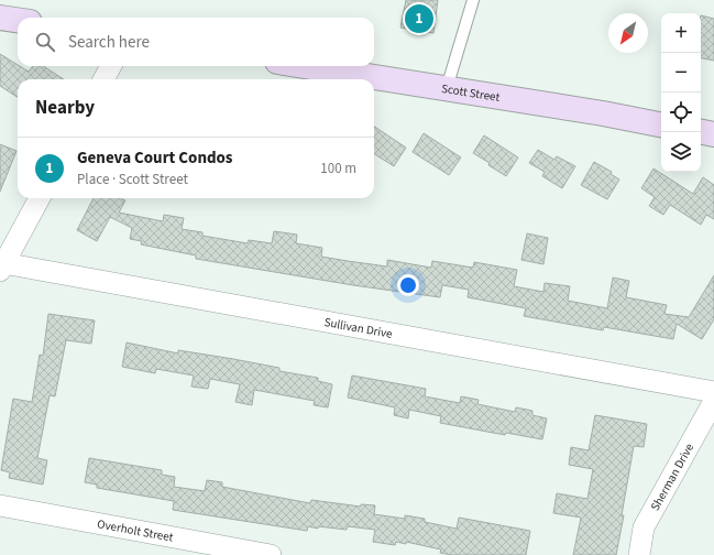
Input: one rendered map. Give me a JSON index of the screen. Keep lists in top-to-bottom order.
{
  "streets": {
    "main road": ["Scott Street"],
    "street": ["Sullivan Drive", "Sherman Drive", "Overholt Street"]
  },
  "north": "bottom left",
  "page": {
    "pins": "1",
    "map_buttons": ["+", "−"],
    "search": "Search here",
    "heading": "Nearby",
    "list": [
      {
        "mark": "1",
        "name": "Geneva Court Condos",
        "note": "Place · Scott Street",
        "value": "100 m"
      }
    ]
  }
}
